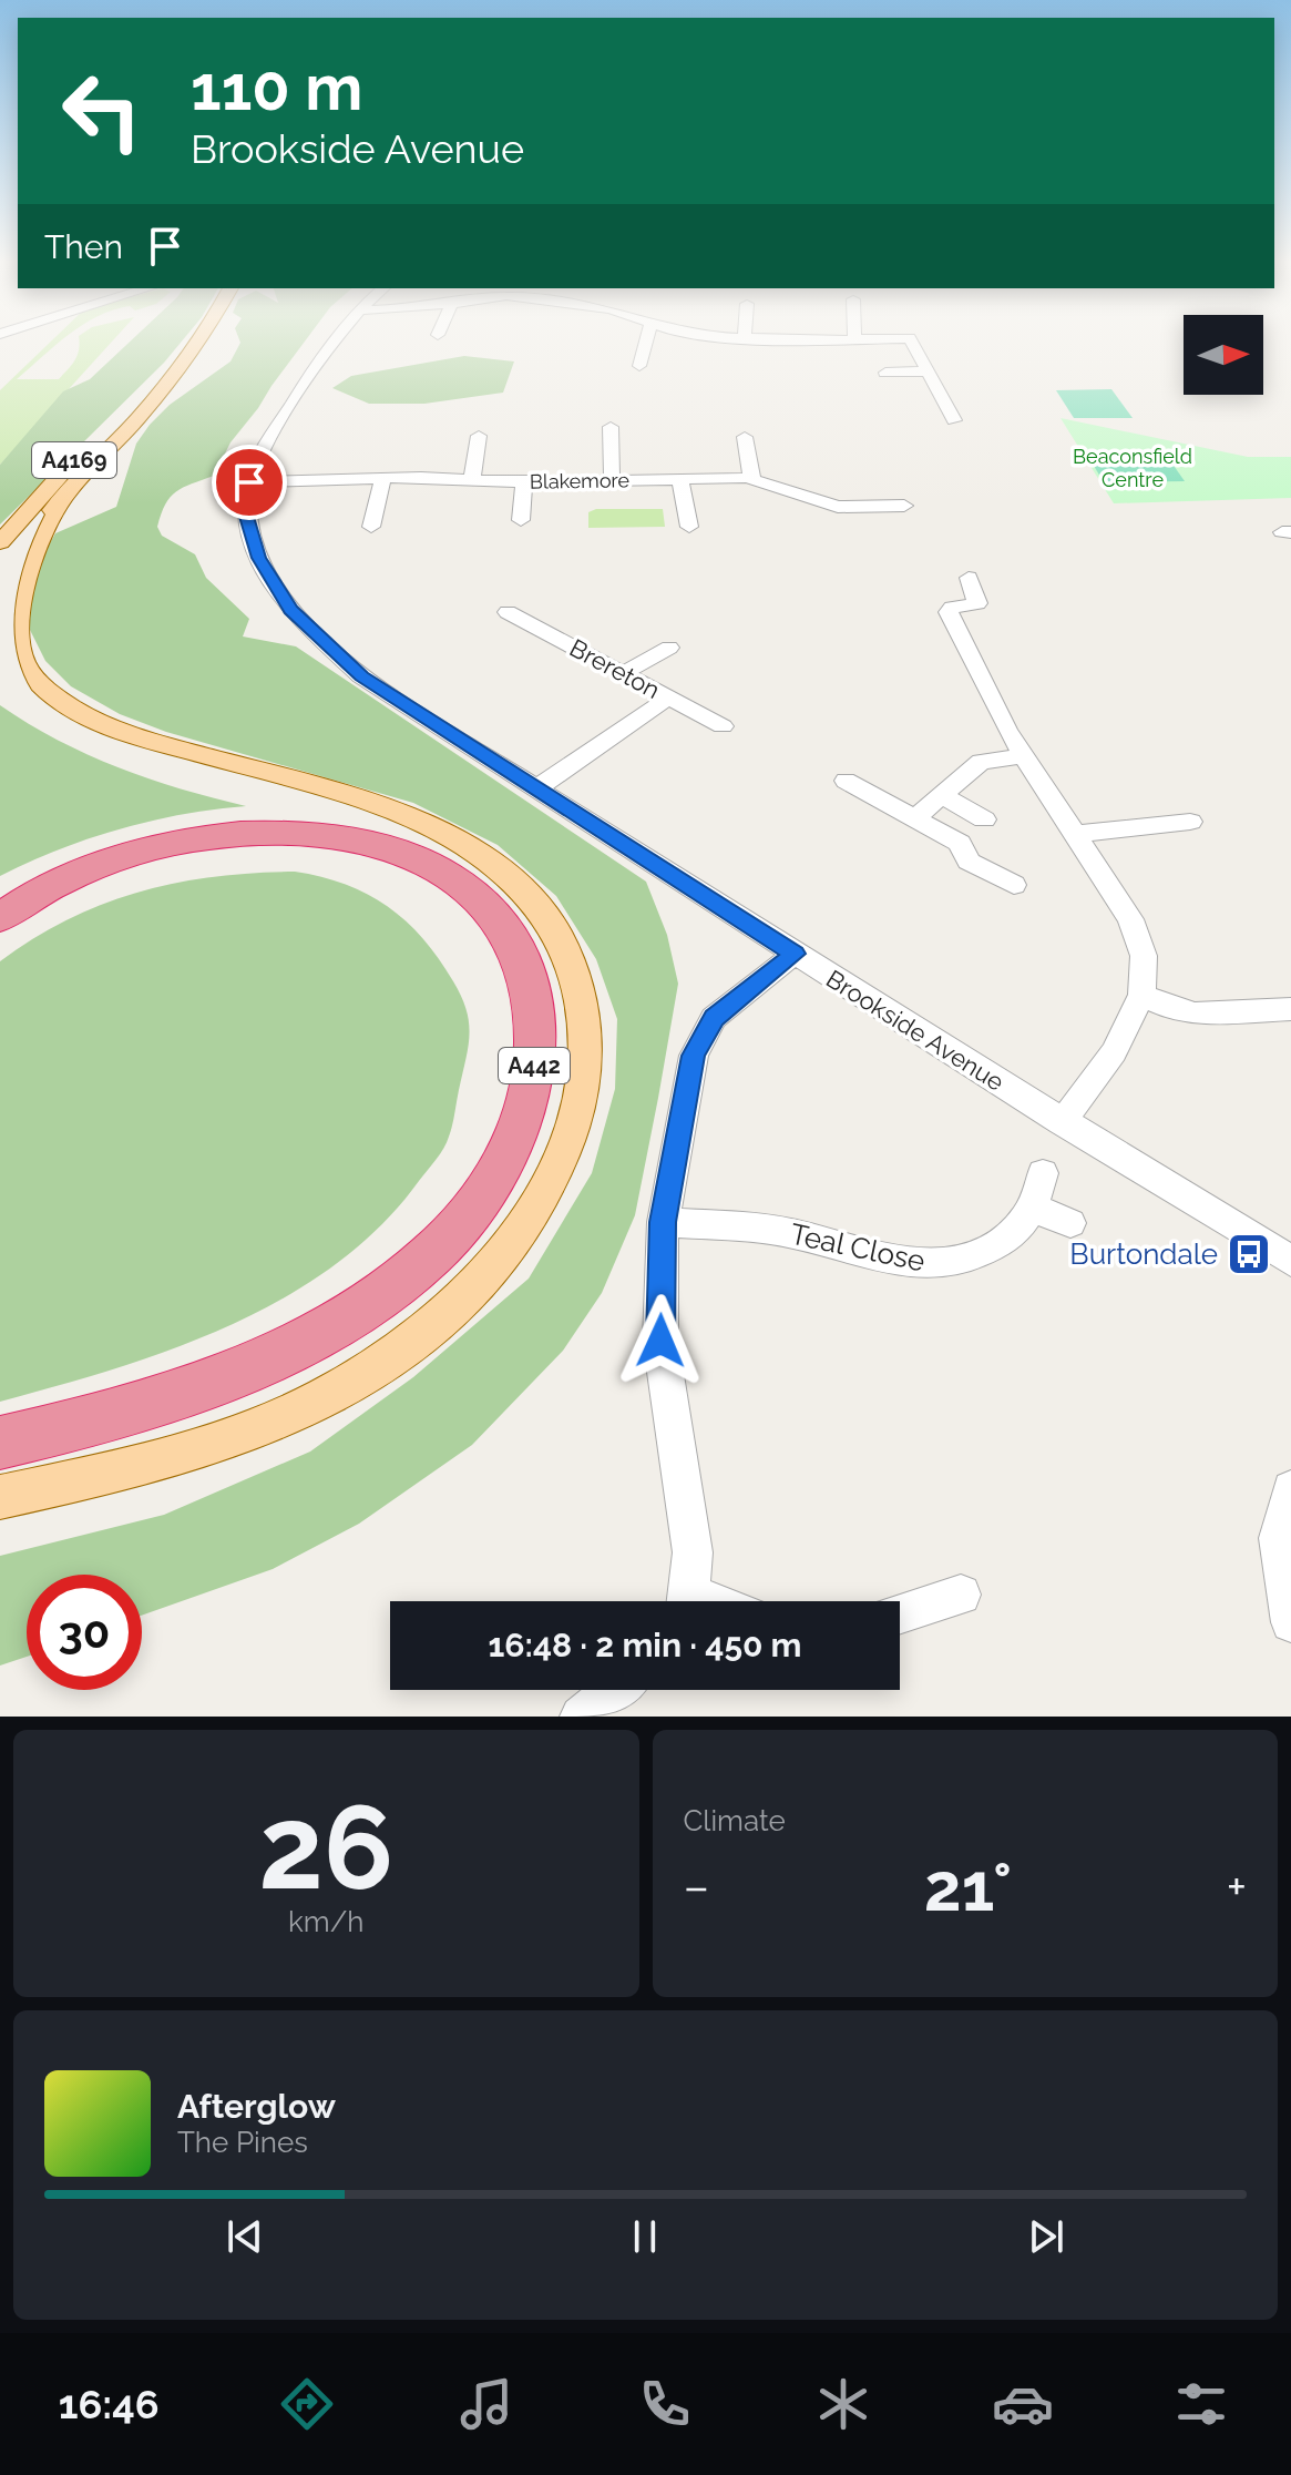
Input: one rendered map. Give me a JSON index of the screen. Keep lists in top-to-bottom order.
{
  "streets": {
    "highway": ["A442"],
    "main road": ["A4169"],
    "street": [
      "Blakemore",
      "Brereton",
      "Brookside Avenue",
      "Teal Close"
    ]
  },
  "crossings": [
    ["Blakemore", "Brookside Avenue"]
  ],
  "parks": ["Beaconsfield Centre"],
  "places": {
    "bus stop": ["Burtondale"]
  },
  "north": "right",
  "page": {
    "turn": ["110 m", "Brookside Avenue"],
    "then": "Then",
    "limit": "30",
    "trip": "16:48 · 2 min · 450 m",
    "tile": [
      ["26", "km/h"],
      "Climate"
    ],
    "heat": ["−", "21°", "+"],
    "song": ["Afterglow", "The Pines"],
    "tabs": "16:46"
  }
}
